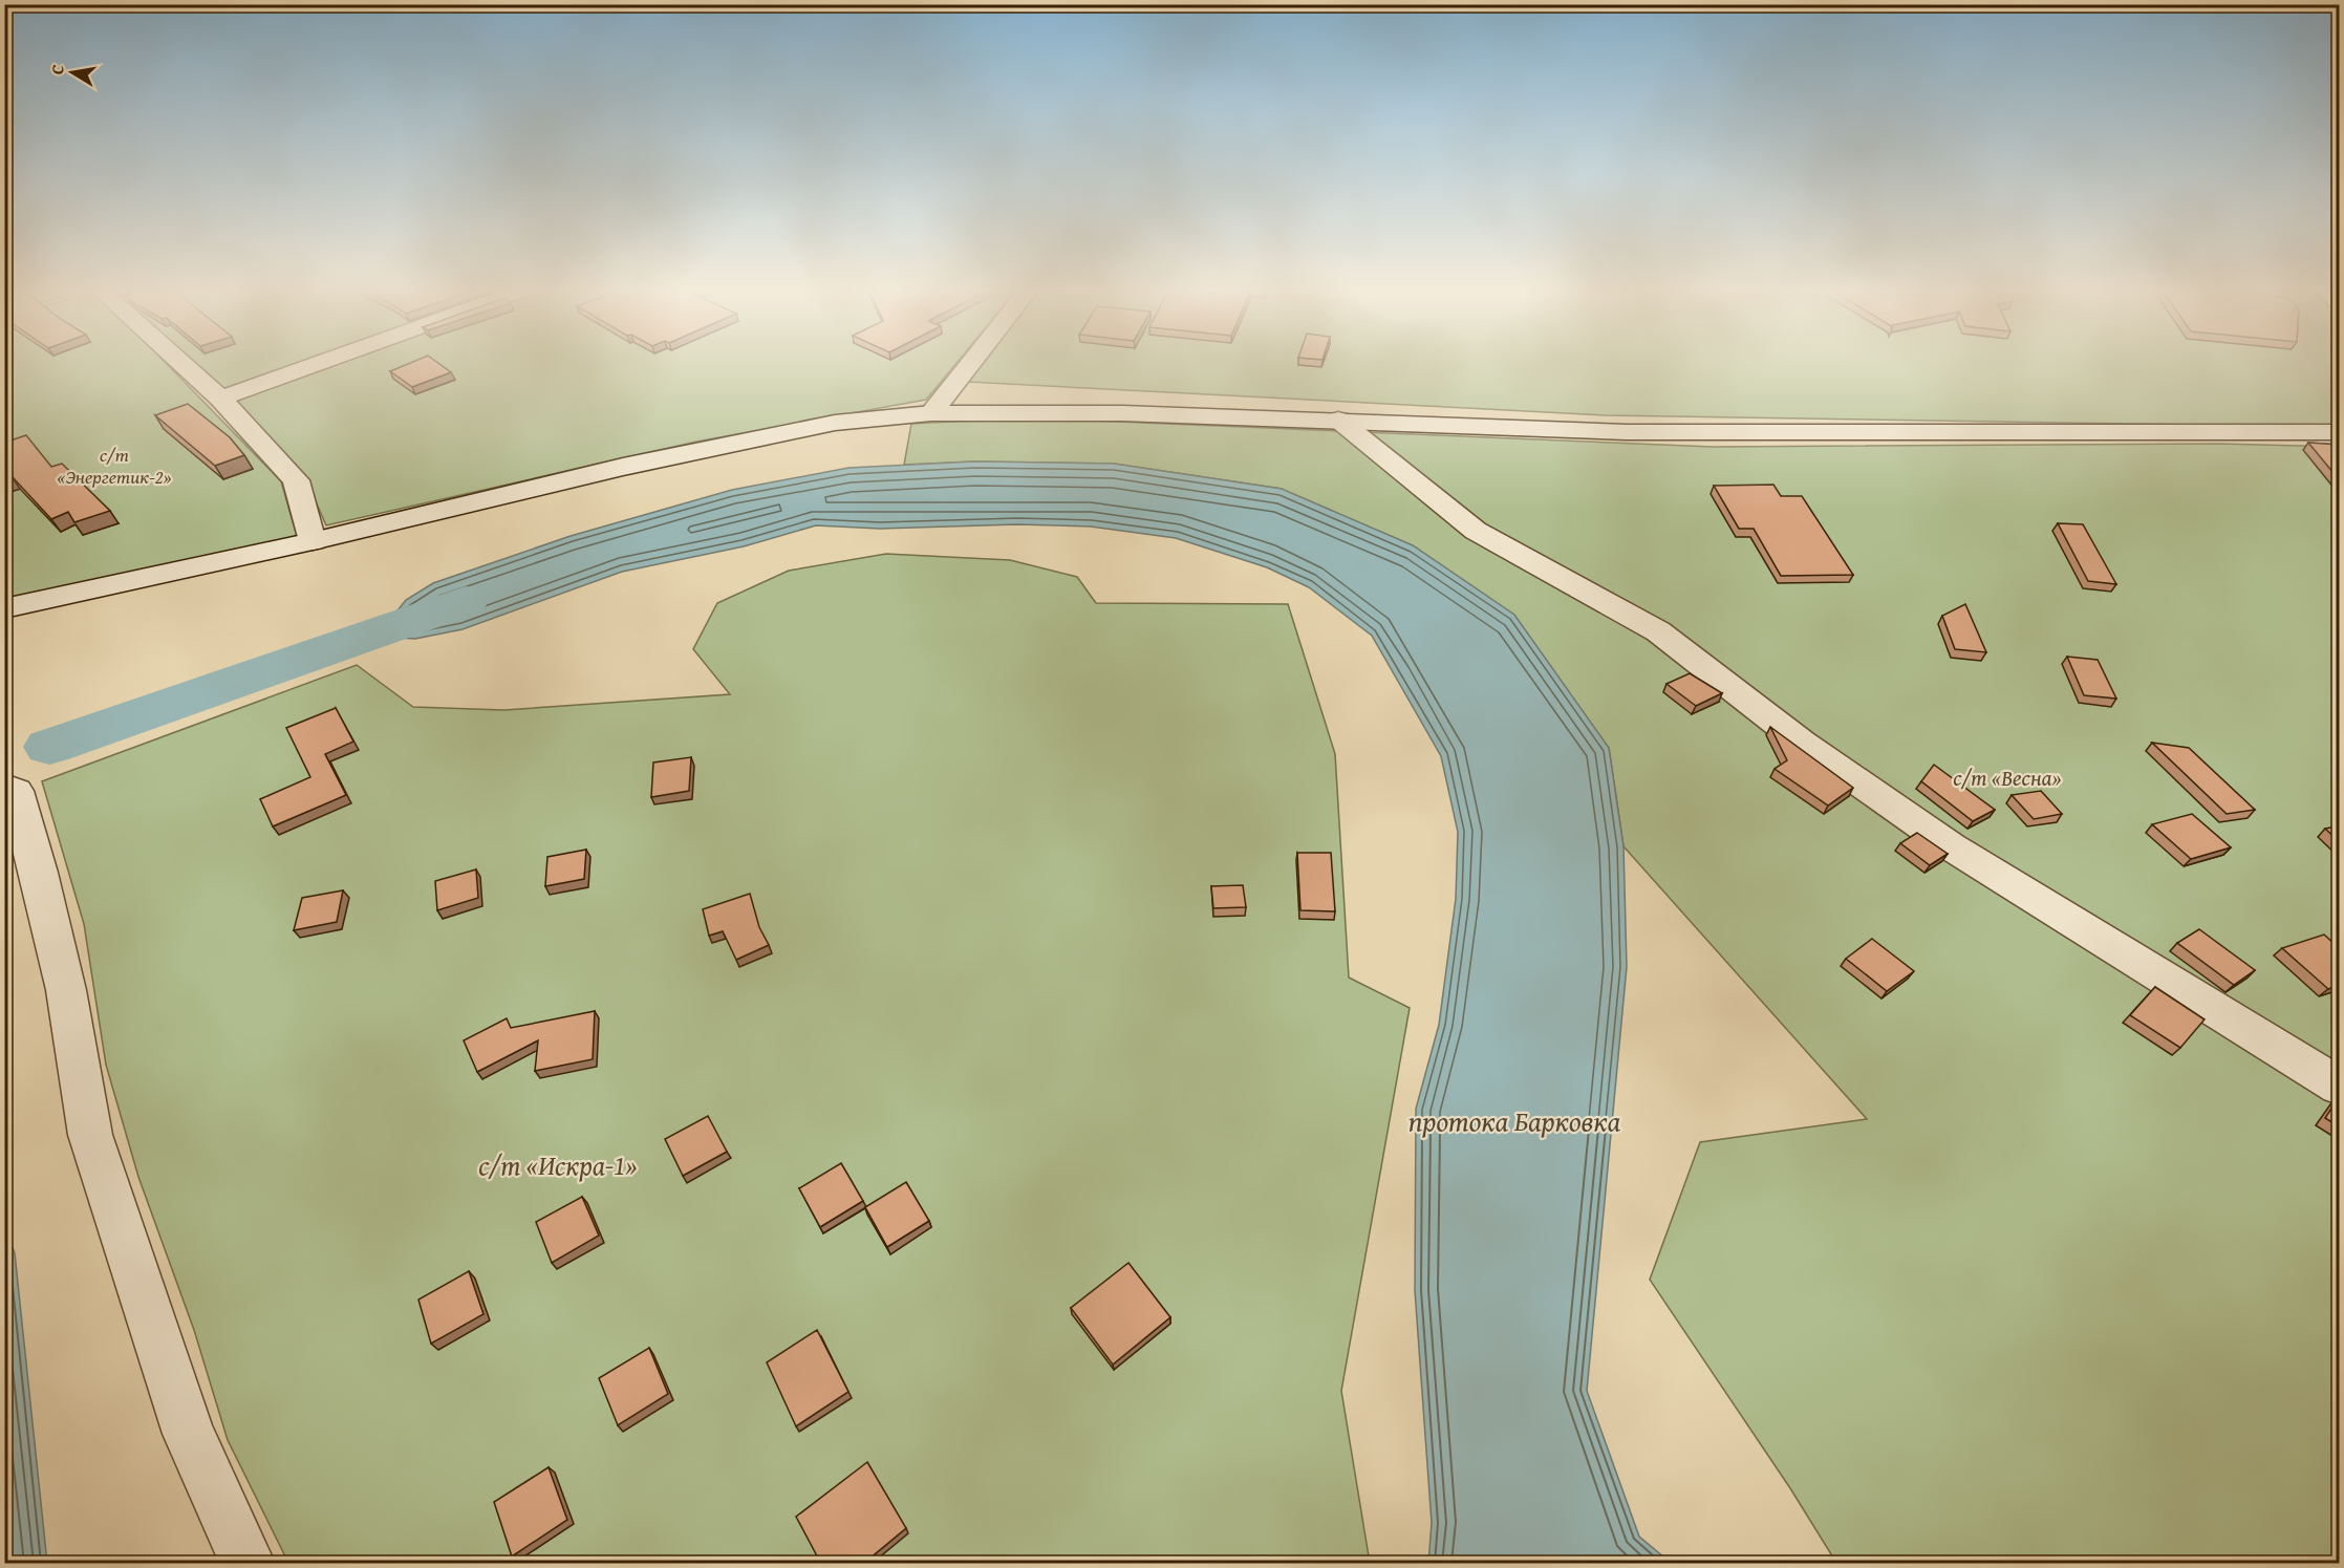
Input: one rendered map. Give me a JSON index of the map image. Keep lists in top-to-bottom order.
{
  "water": ["протока Барковка"],
  "parks": ["с/т «Энергетик-2»", "с/т «Весна»", "с/т «Искра-1»"],
  "north": "left"
}
